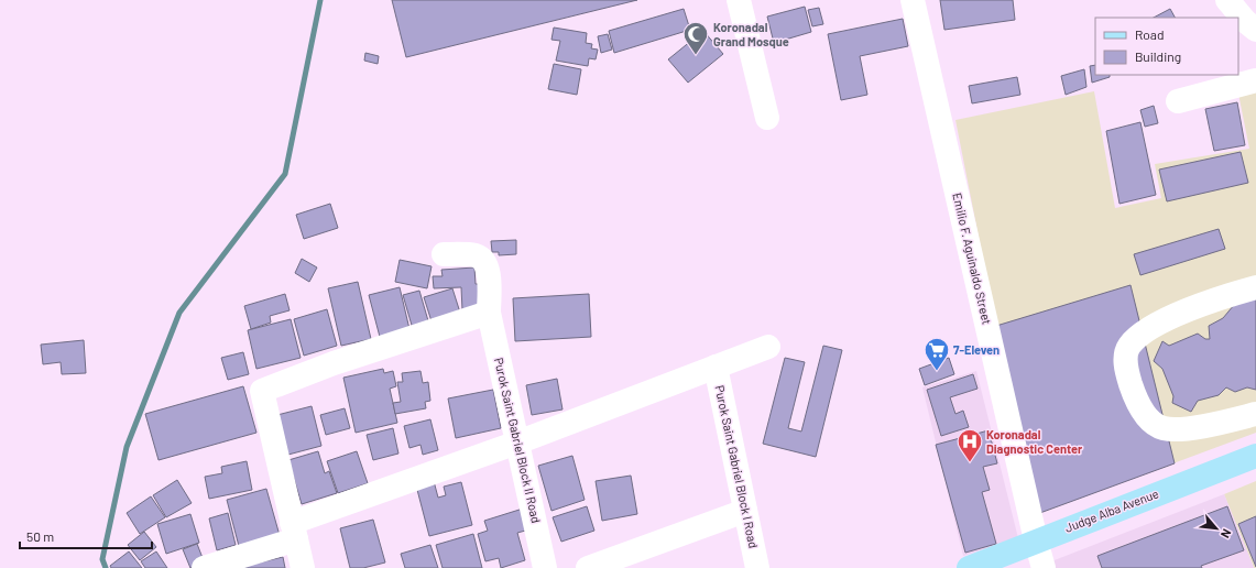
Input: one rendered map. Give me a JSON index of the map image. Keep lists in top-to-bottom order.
{
  "streets": {
    "main road": ["Judge Alba Avenue"],
    "street": ["Emilio F. Aguinaldo Street", "Purok Saint Gabriel Block II Road", "Purok Saint Gabriel Block I Road"]
  },
  "crossings": [
    ["Emilio F. Aguinaldo Street", "Judge Alba Avenue"]
  ],
  "places": {
    "mosque": ["Koronadal Grand Mosque"],
    "supermarket": ["7-Eleven"],
    "hospital": ["Koronadal Diagnostic Center"]
  },
  "legend": ["Road", "Building"],
  "scale_bar": "50 m",
  "north": "bottom right"
}
